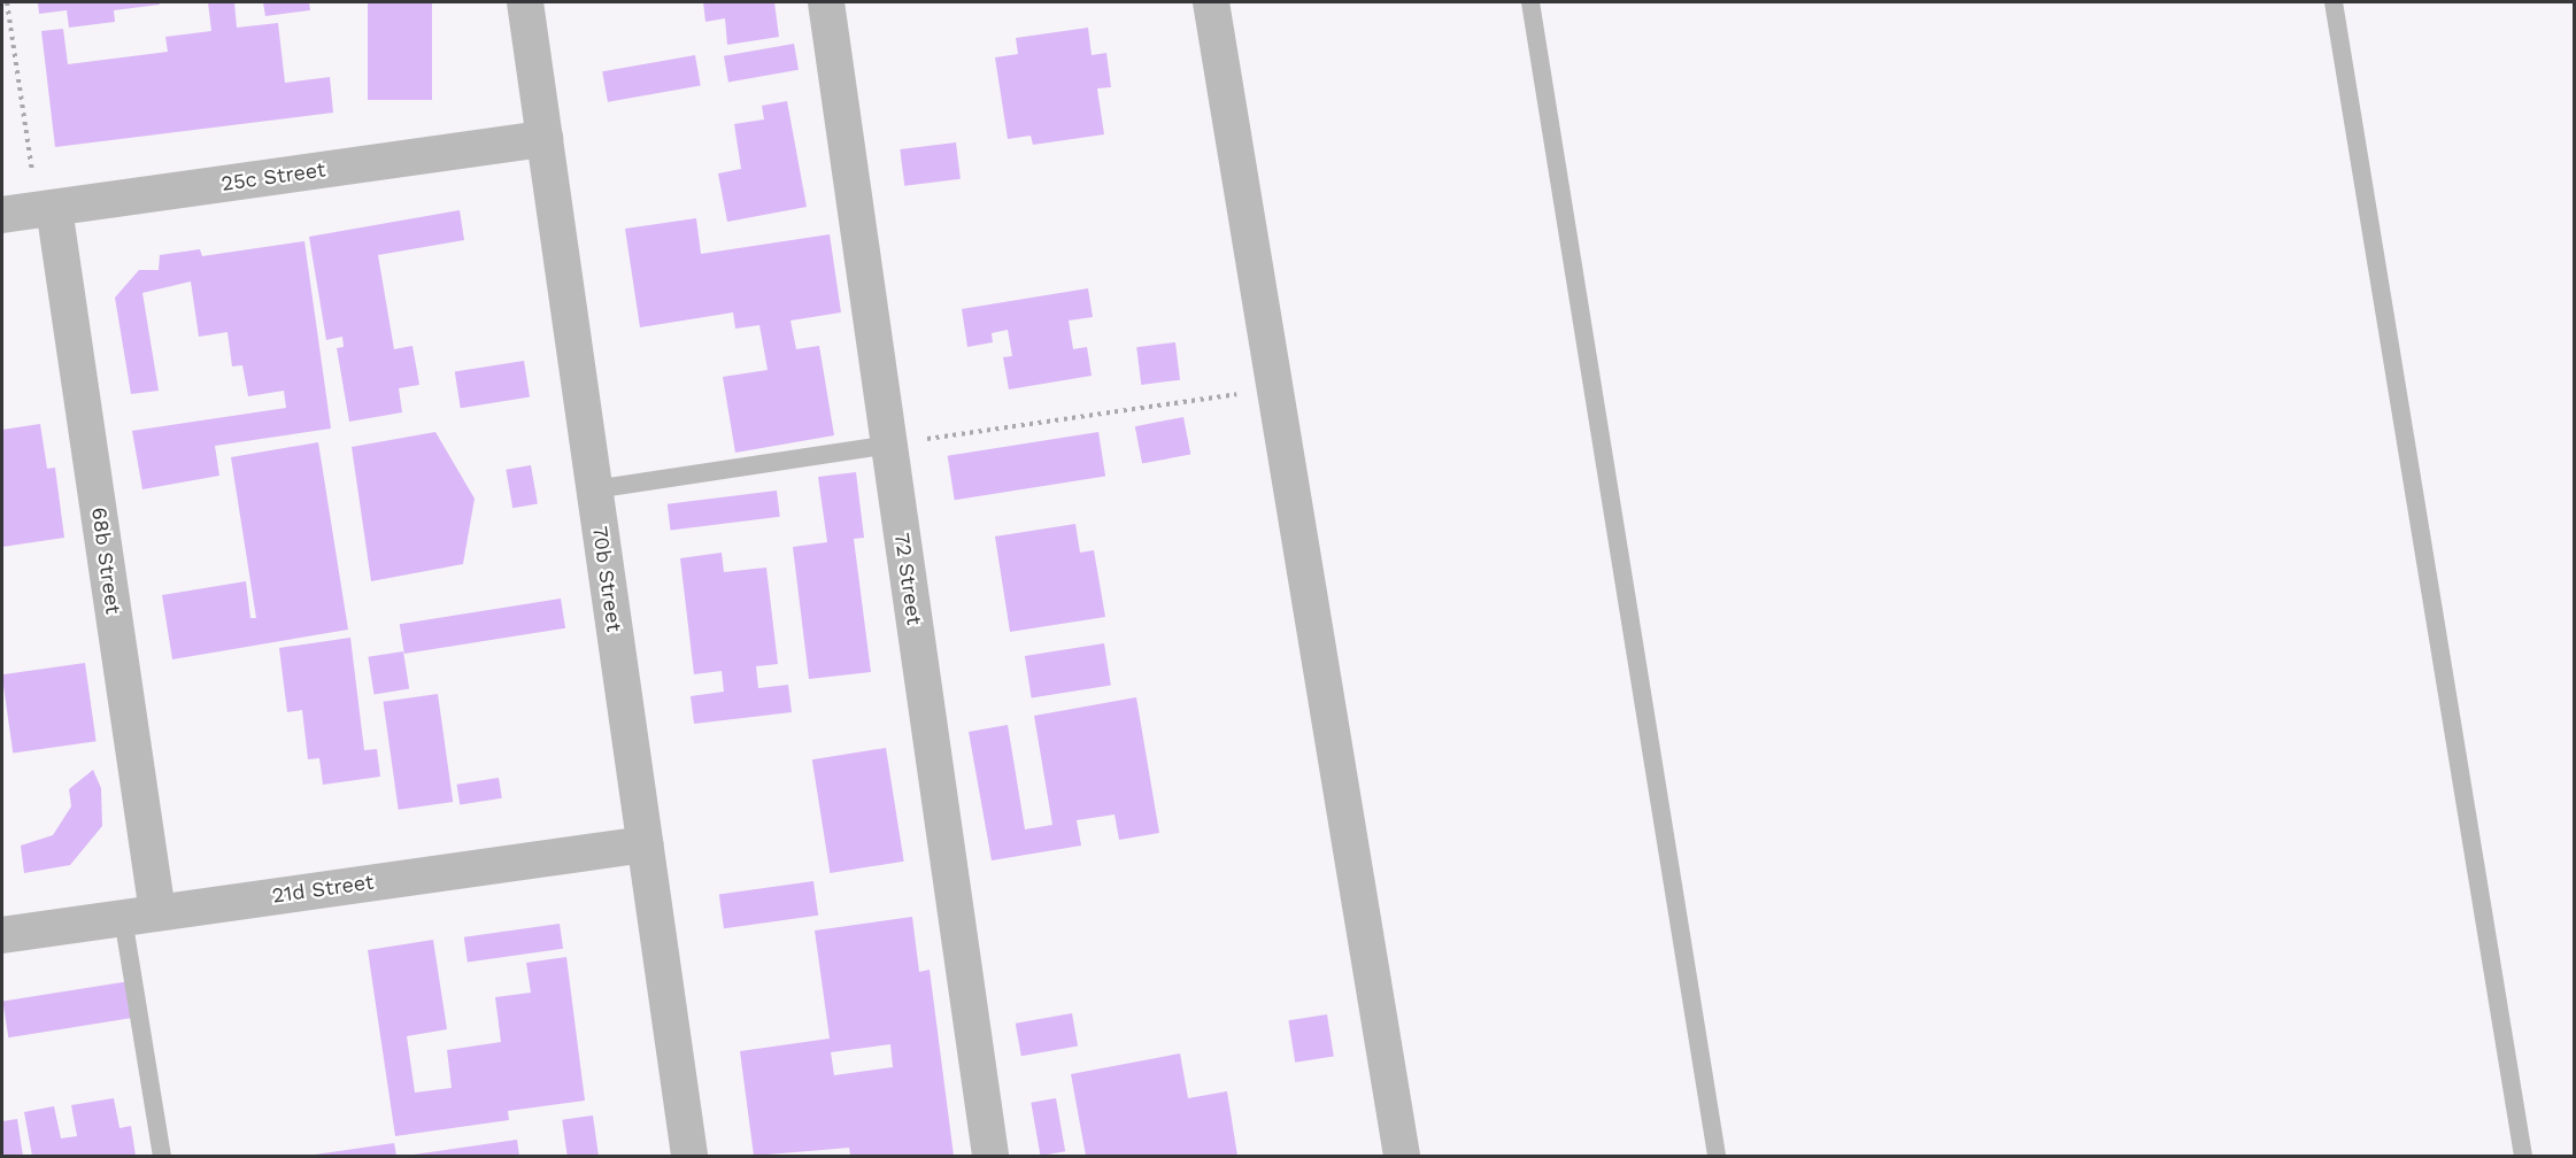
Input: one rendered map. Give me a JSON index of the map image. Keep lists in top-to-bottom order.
{
  "streets": {
    "street": [
      "25c Street",
      "68b Street",
      "70b Street",
      "72 Street",
      "21d Street"
    ]
  },
  "crossings": [
    ["25c Street", "68b Street"],
    ["25c Street", "70b Street"],
    ["68b Street", "21d Street"],
    ["70b Street", "21d Street"]
  ]
}
